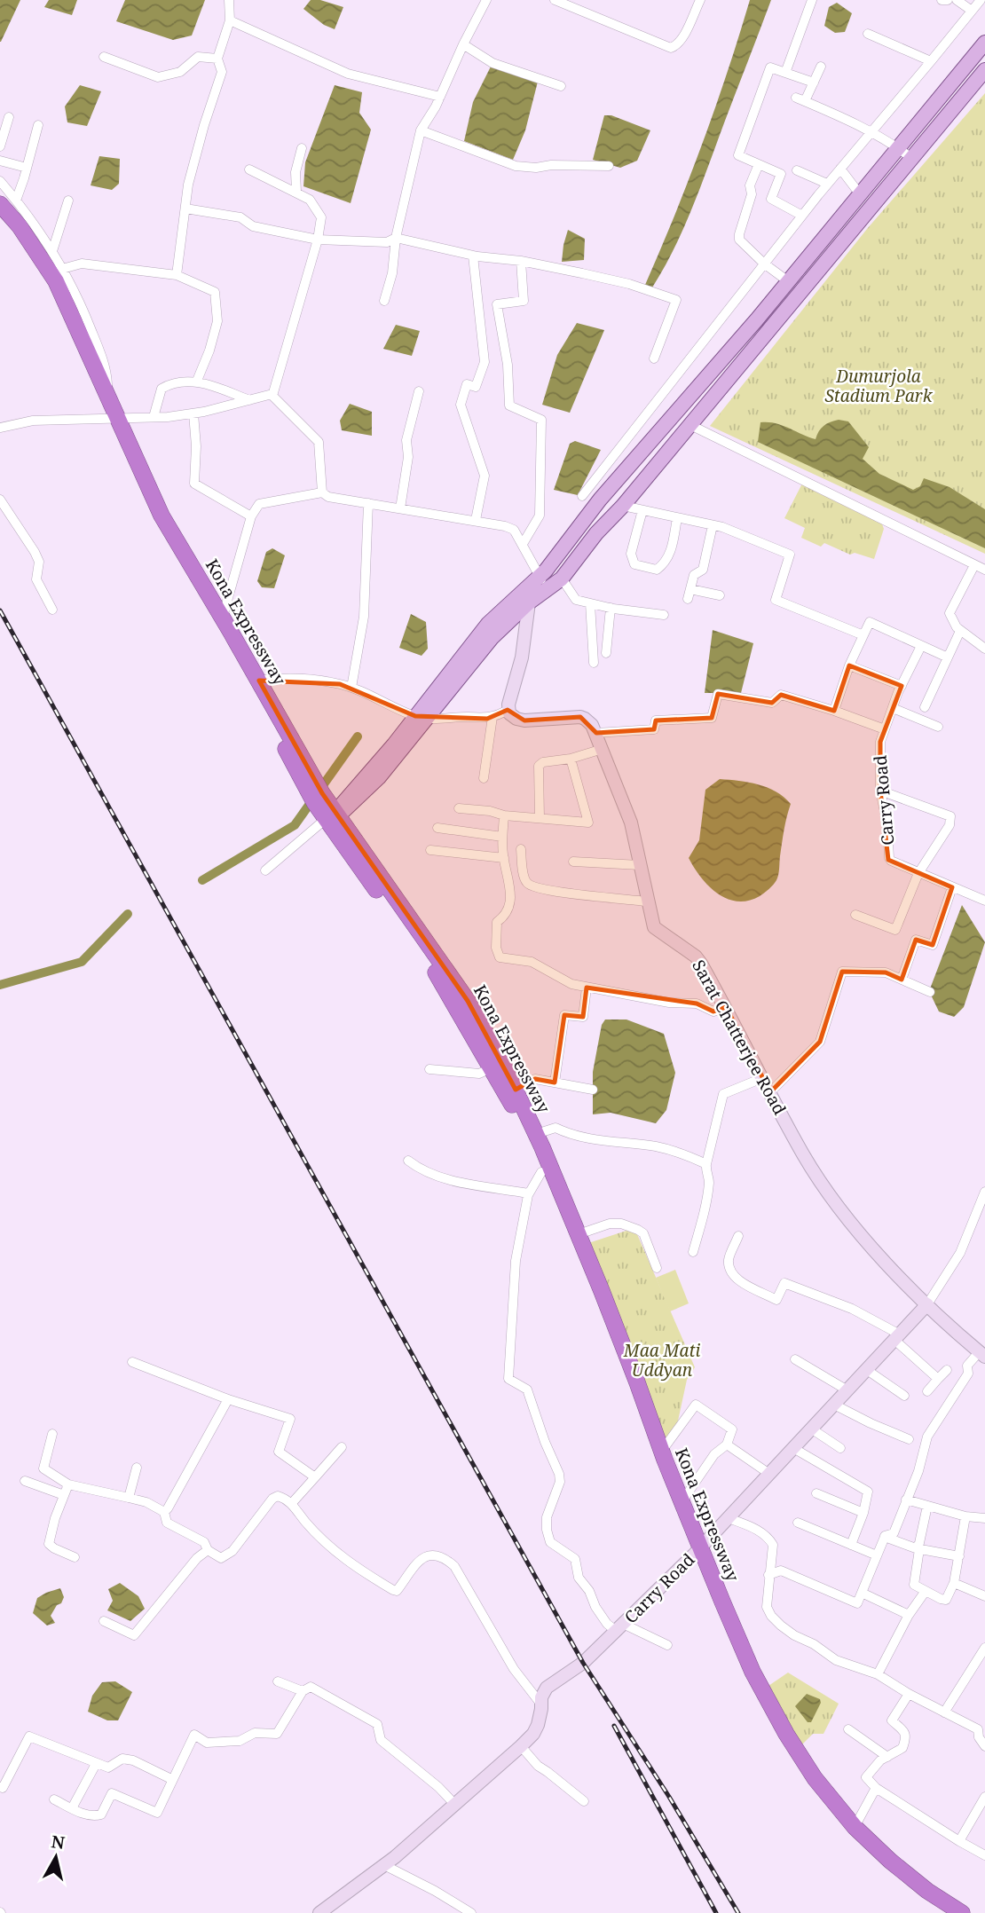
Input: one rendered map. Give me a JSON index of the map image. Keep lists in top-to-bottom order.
{
  "streets": {
    "highway": ["Kona Expressway"],
    "main road": ["Carry Road", "Sarat Chatterjee Road"]
  },
  "crossings": [
    ["Kona Expressway", "Carry Road"],
    ["Carry Road", "Sarat Chatterjee Road"]
  ],
  "parks": ["Dumurjola Stadium Park", "Maa Mati Uddyan"],
  "north": "top"
}
